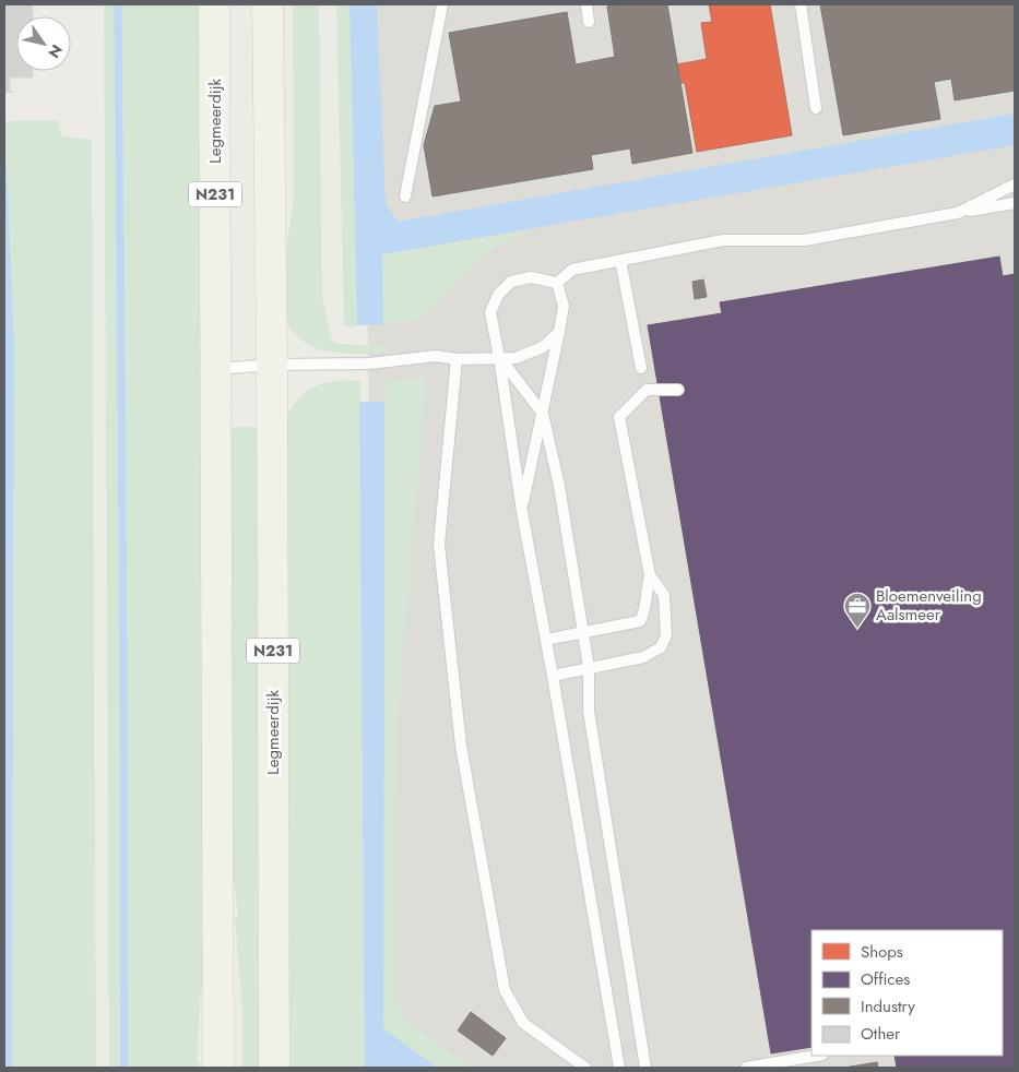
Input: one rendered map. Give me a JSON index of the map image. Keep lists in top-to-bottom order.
{
  "streets": {
    "main road": ["Legmeerdijk", "N231"]
  },
  "places": {
    "office": ["Bloemenveiling Aalsmeer"]
  },
  "legend": [
    "Shops",
    "Offices",
    "Industry",
    "Other"
  ],
  "north": "bottom right"
}
